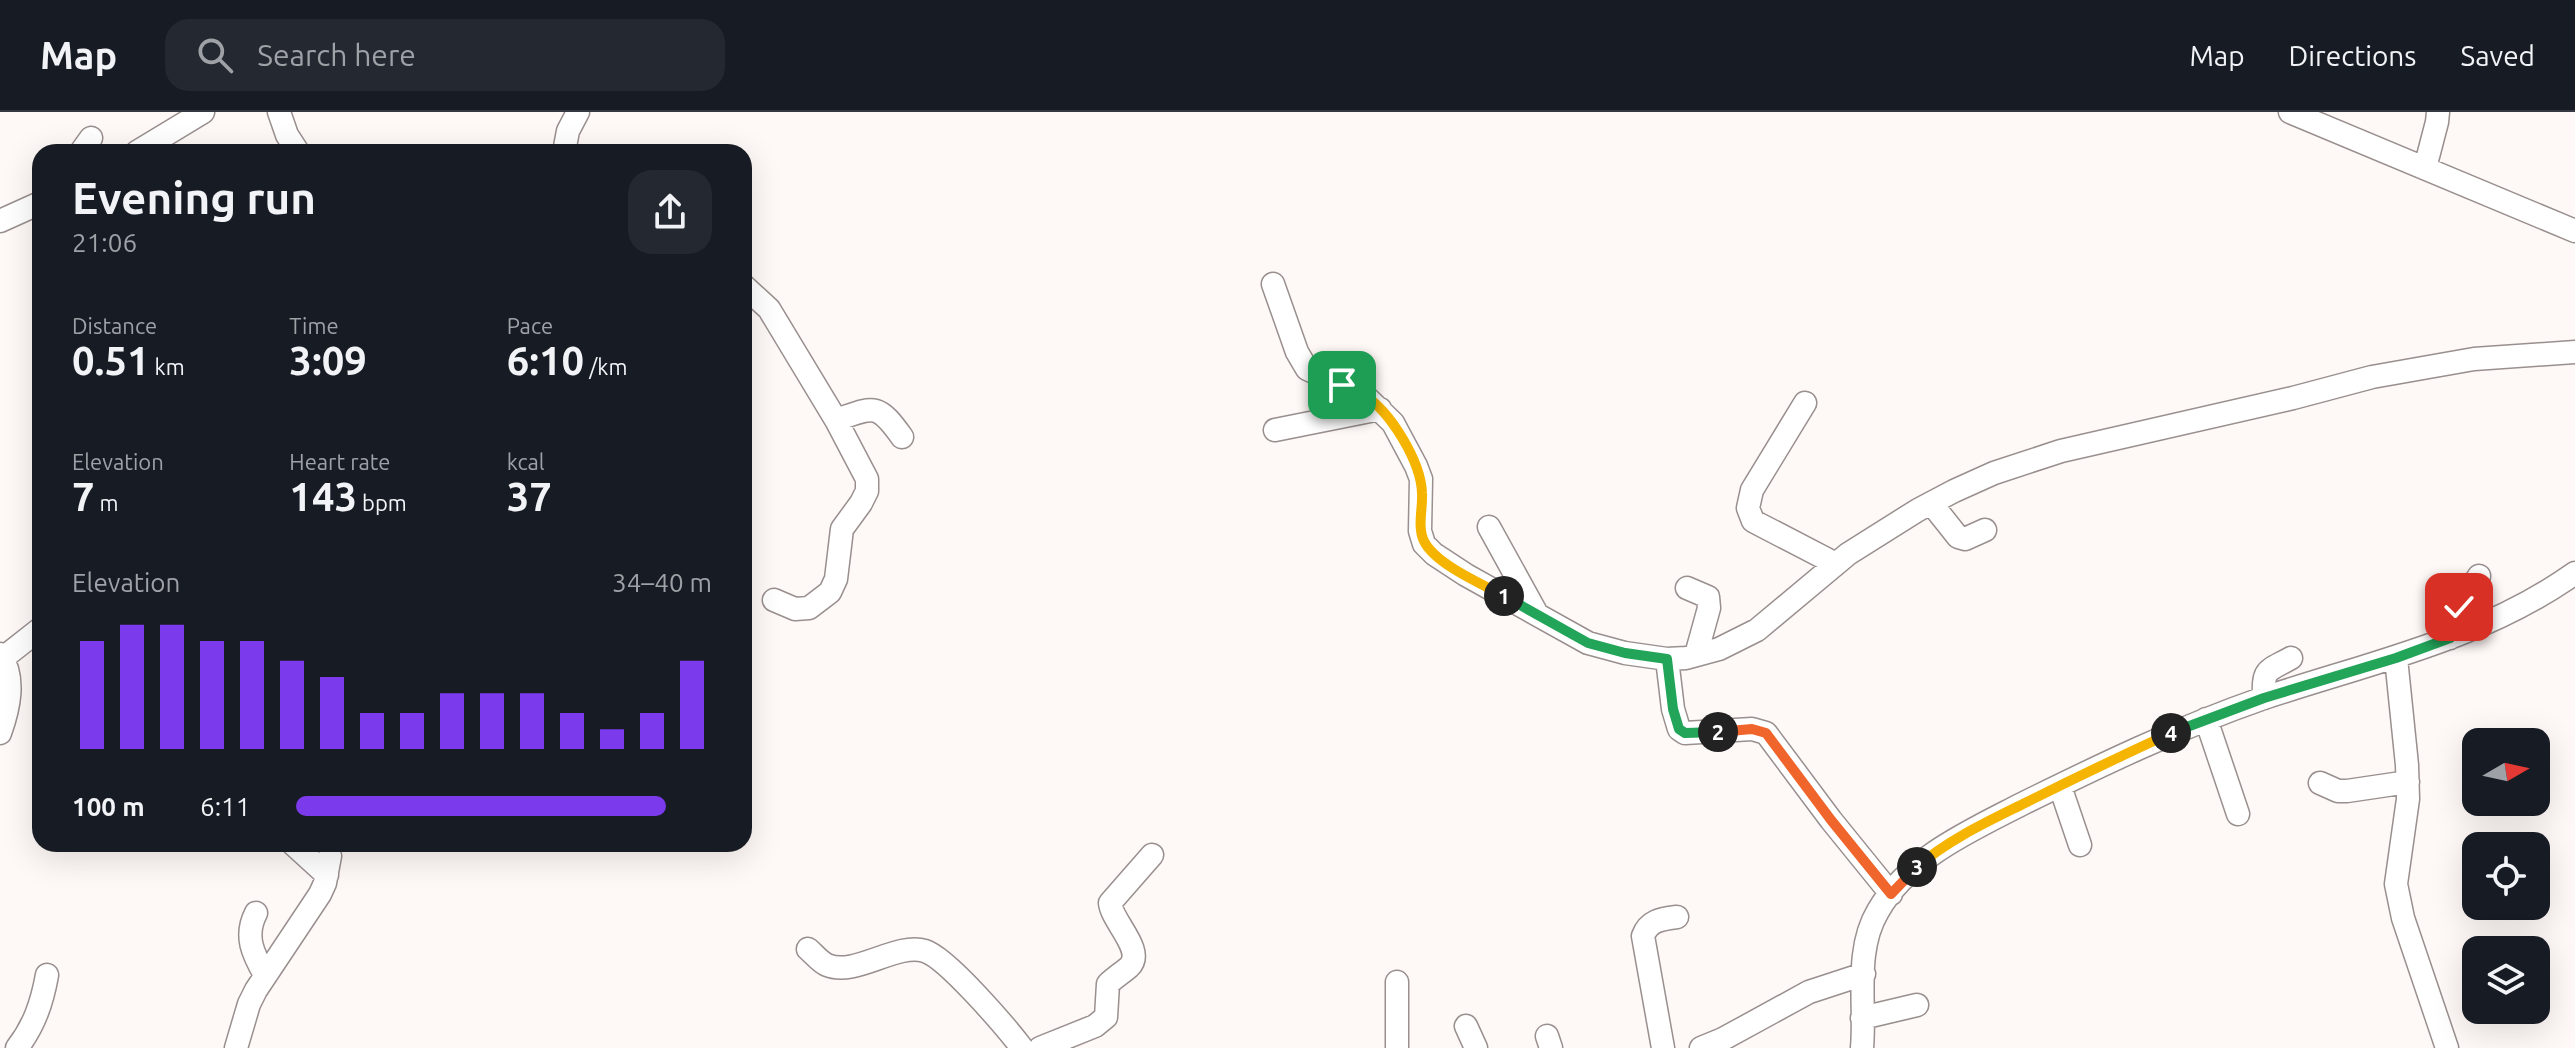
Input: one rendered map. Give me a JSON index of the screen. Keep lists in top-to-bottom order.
{
  "north": "right",
  "page": {
    "header": "Map",
    "search": "Search here",
    "nav": ["Map", "Directions", "Saved"],
    "heading": ["Evening run", "21:06"],
    "stats": [
      ["Distance", "0.51 km"],
      ["Time", "3:09"],
      ["Pace", "6:10 /km"],
      ["Elevation", "7 m"],
      ["Heart rate", "143 bpm"],
      ["kcal", "37"]
    ],
    "chart": ["Elevation", "34–40 m"],
    "pins": [
      "1",
      "2",
      "4",
      "3"
    ],
    "list": [
      {
        "name": "100 m",
        "note": "6:11"
      }
    ]
  }
}
